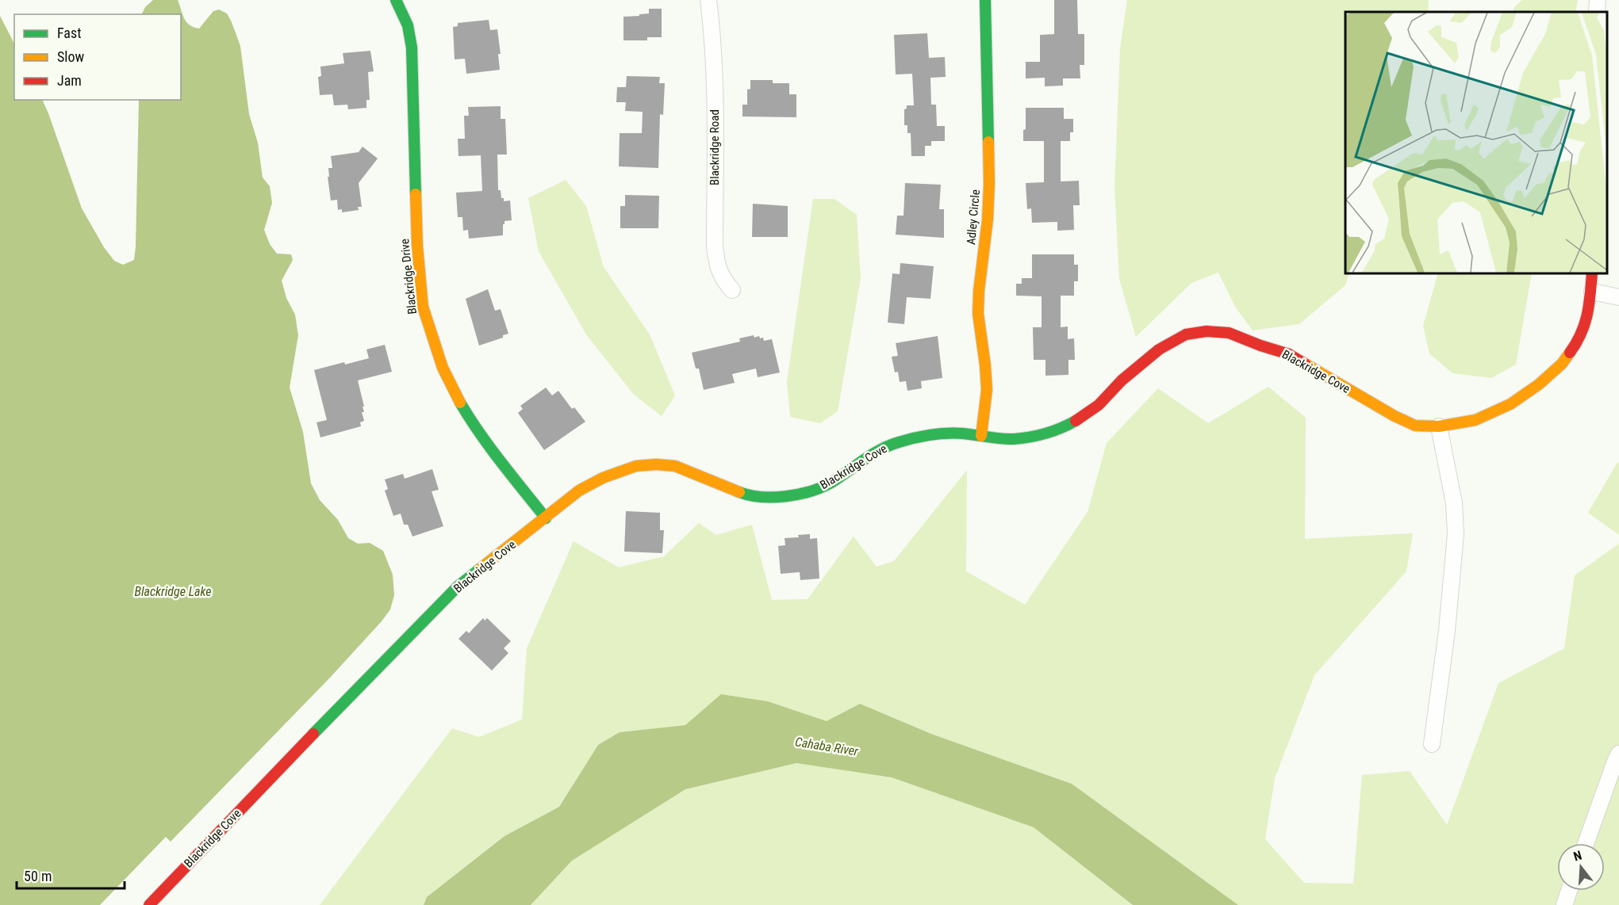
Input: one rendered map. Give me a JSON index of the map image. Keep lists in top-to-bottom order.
{
  "streets": {
    "street": [
      "Blackridge Road",
      "Adley Circle",
      "Blackridge Drive",
      "Blackridge Cove"
    ]
  },
  "crossings": [
    ["Adley Circle", "Blackridge Cove"],
    ["Blackridge Drive", "Blackridge Cove"]
  ],
  "water": ["Blackridge Lake", "Cahaba River"],
  "legend": ["Fast", "Slow", "Jam"],
  "scale_bar": "50 m",
  "north": "top"
}
